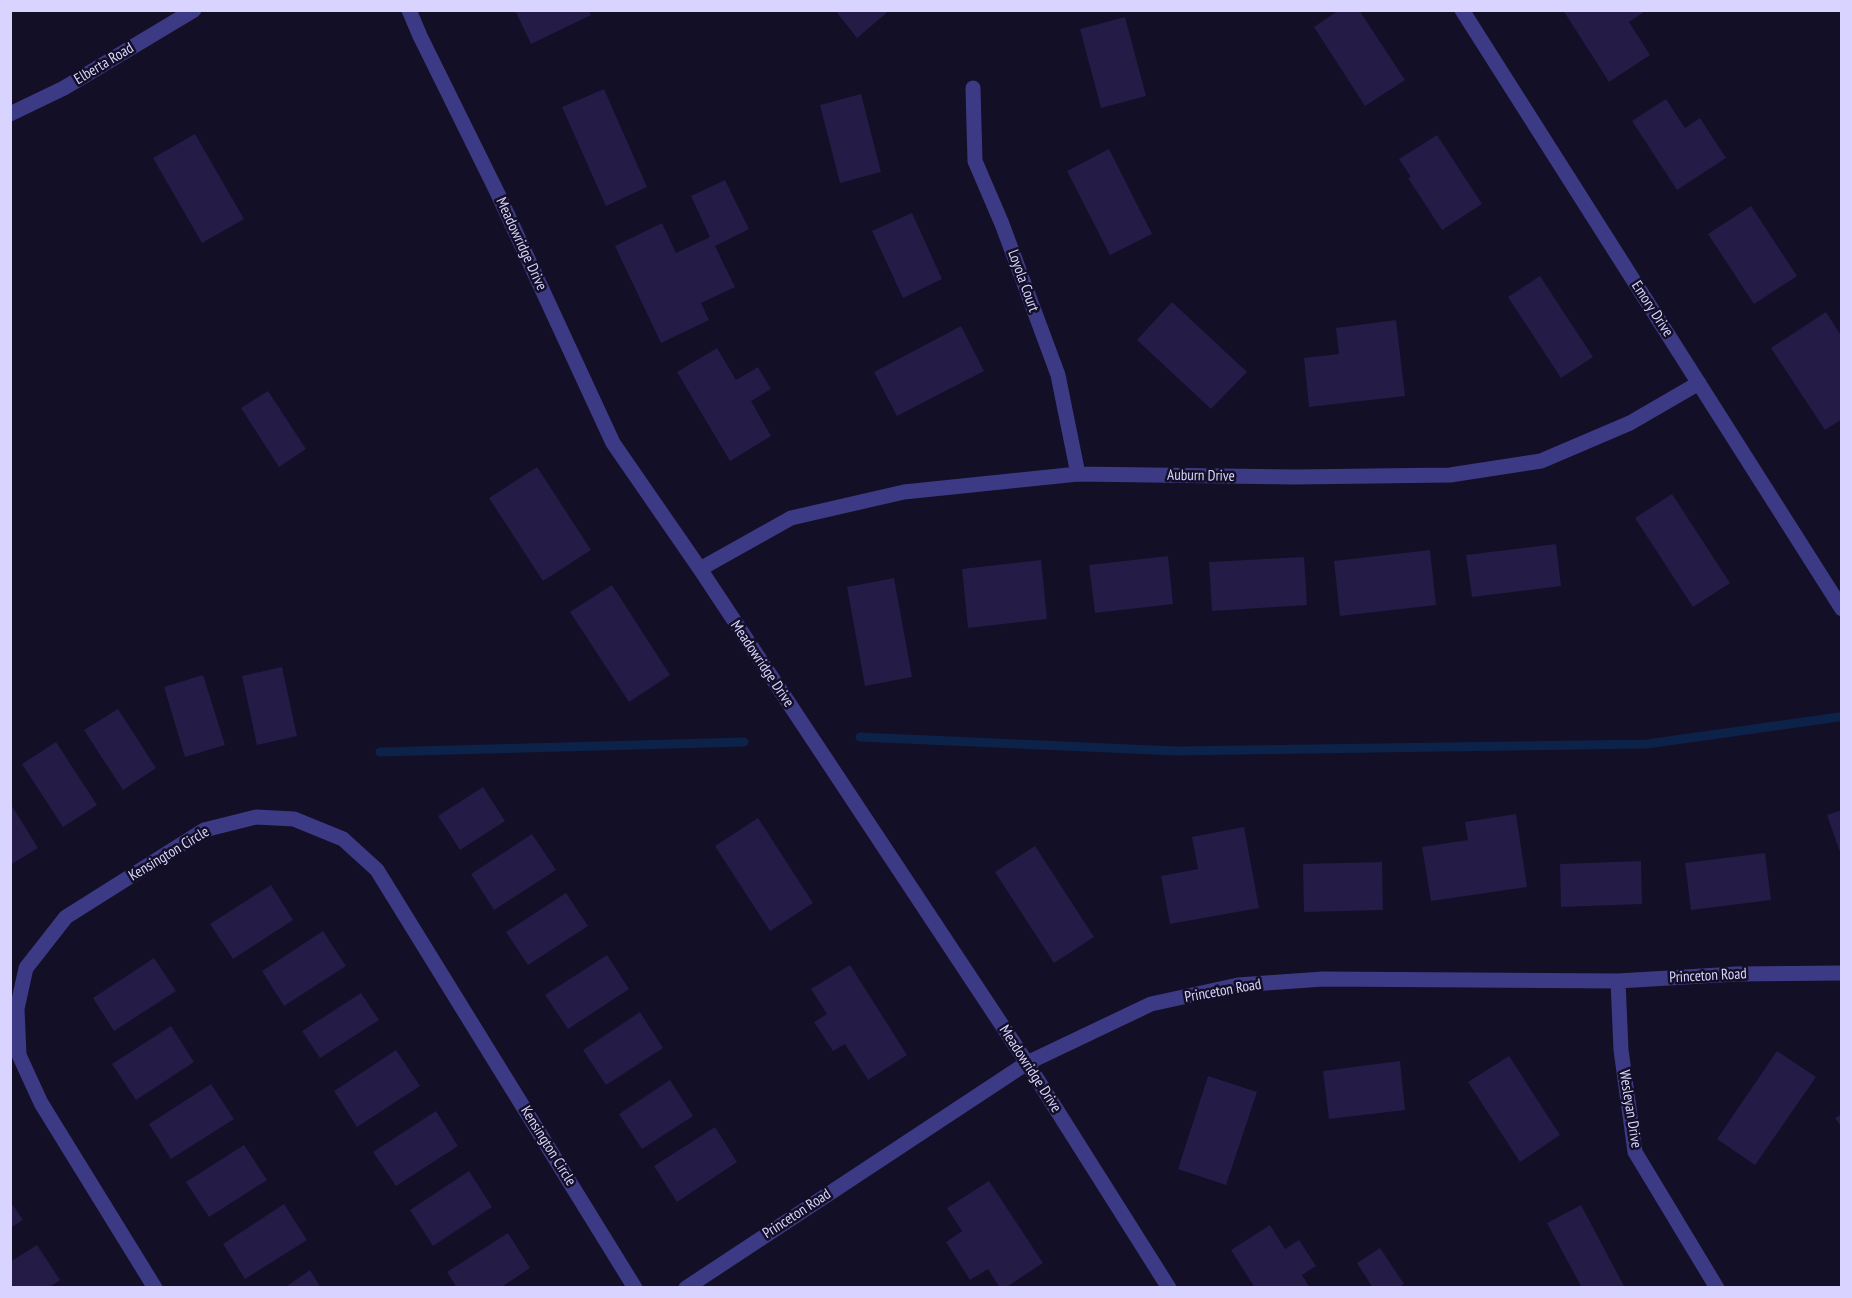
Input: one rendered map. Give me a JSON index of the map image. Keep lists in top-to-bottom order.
{
  "streets": {
    "street": [
      "Elberta Road",
      "Meadowridge Drive",
      "Loyola Court",
      "Emory Drive",
      "Auburn Drive",
      "Kensington Circle",
      "Princeton Road",
      "Wesleyan Drive"
    ]
  },
  "crossings": [
    ["Meadowridge Drive", "Auburn Drive"],
    ["Meadowridge Drive", "Princeton Road"],
    ["Loyola Court", "Auburn Drive"],
    ["Emory Drive", "Auburn Drive"],
    ["Princeton Road", "Wesleyan Drive"]
  ]
}
